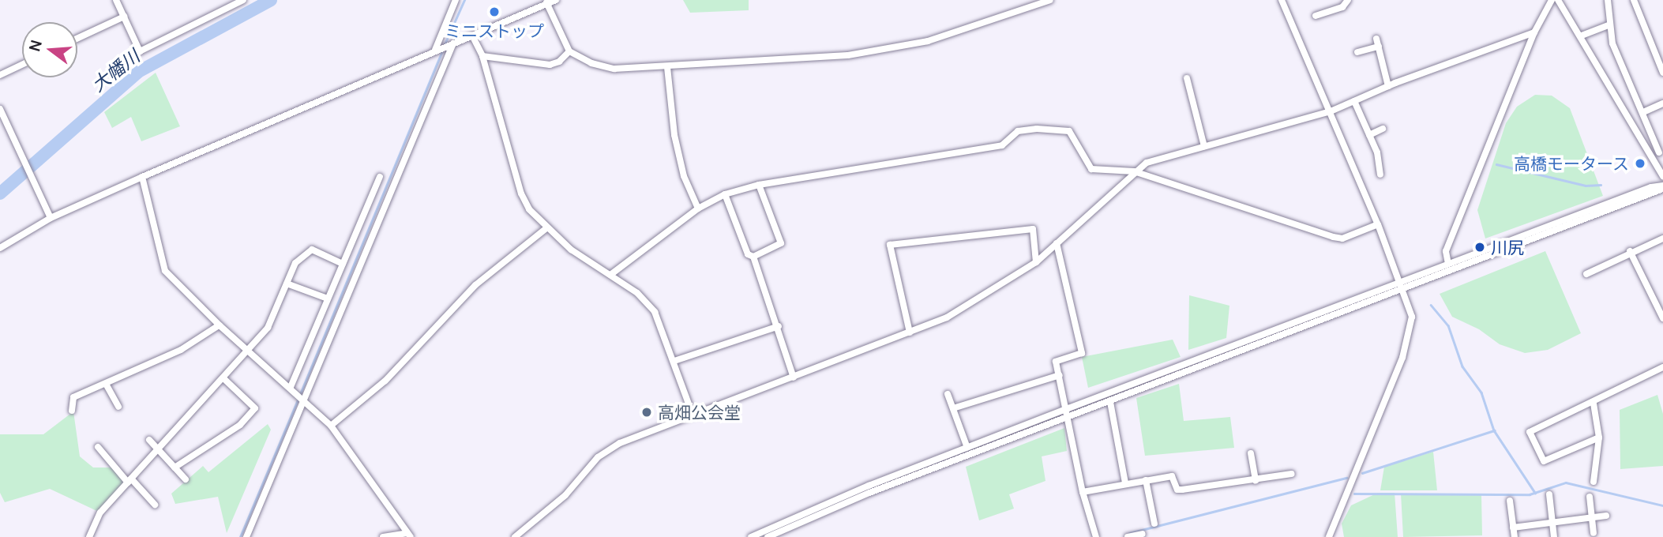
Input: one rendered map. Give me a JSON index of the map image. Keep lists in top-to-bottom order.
{
  "water": ["大幡川"],
  "places": [
    "ミニストップ",
    "高橋モータース",
    "川尻",
    "高畑公会堂"
  ],
  "north": "left"
}
